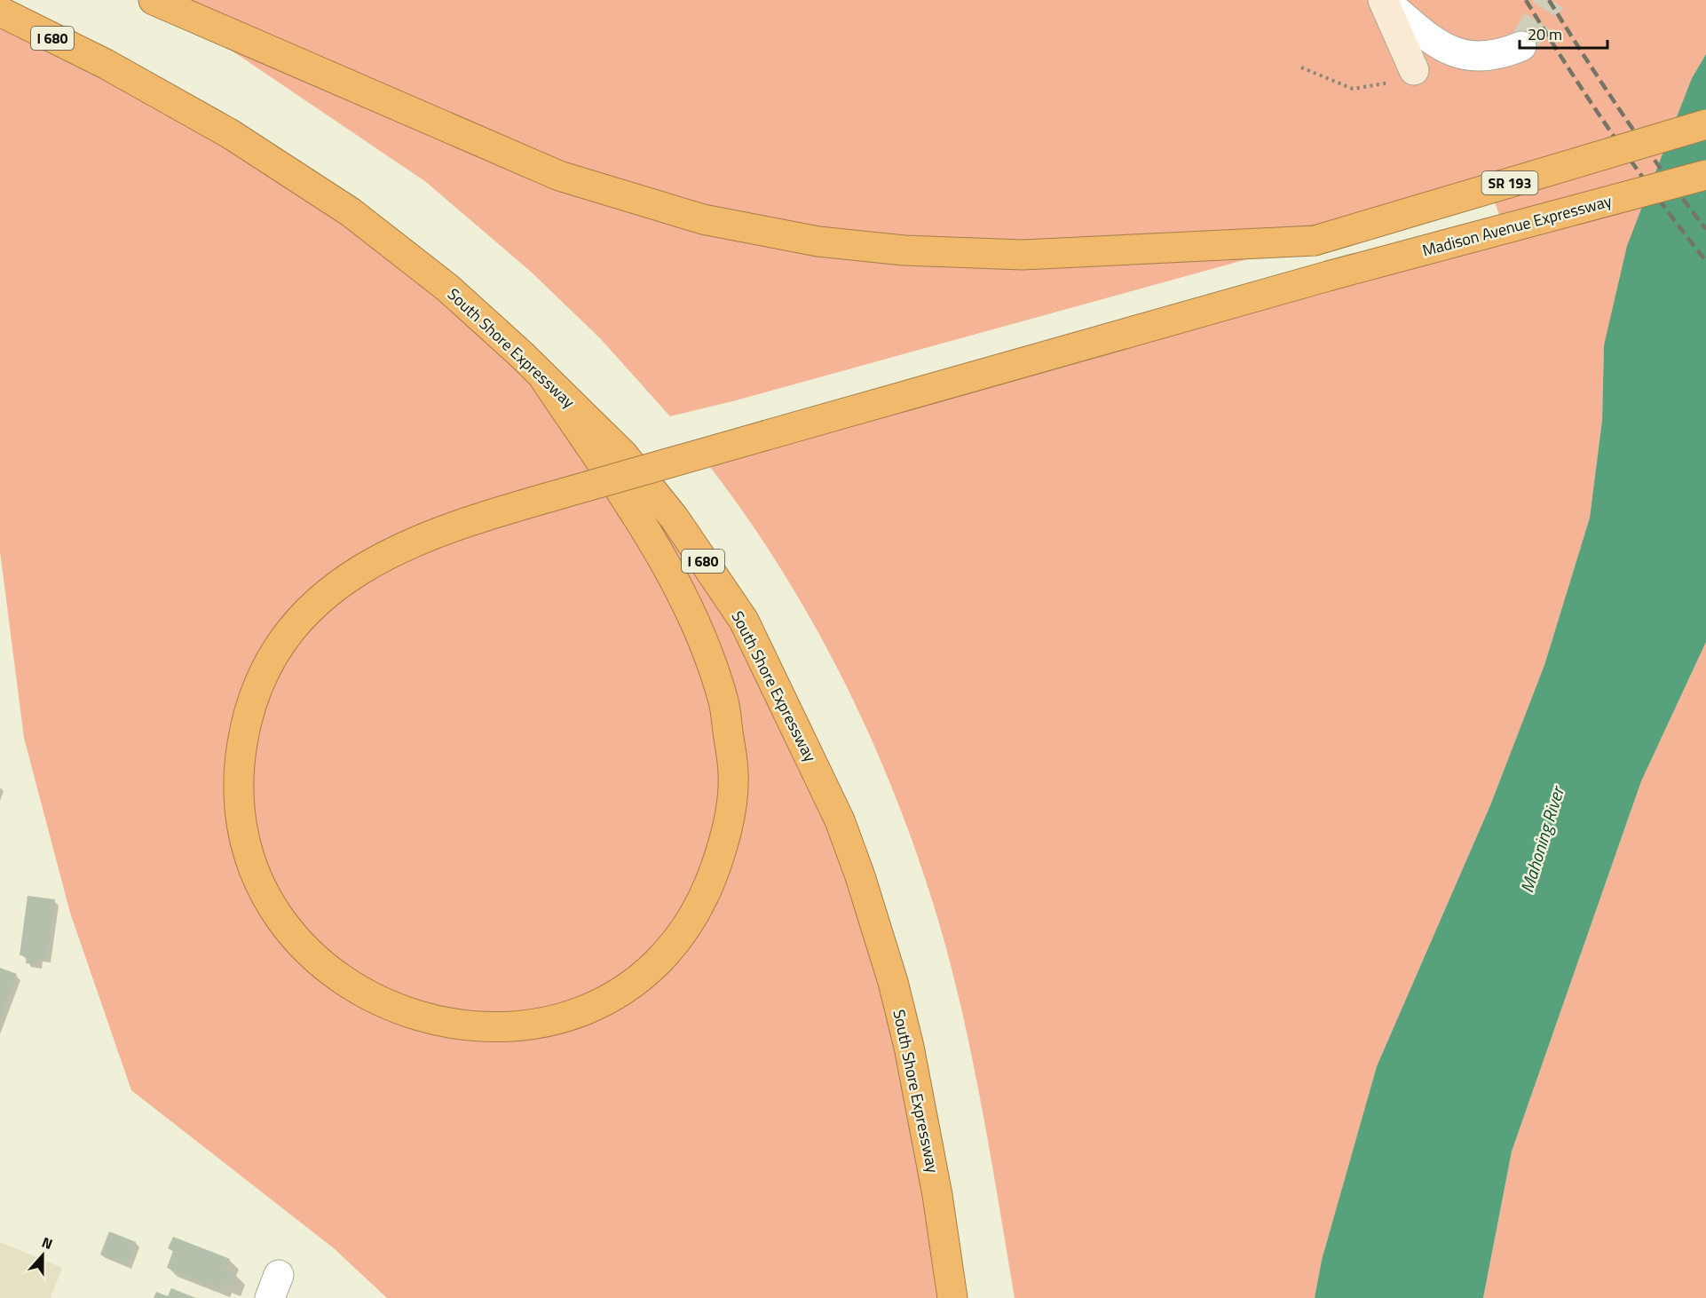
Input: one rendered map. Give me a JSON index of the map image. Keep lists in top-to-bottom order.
{
  "streets": {
    "highway": [
      "I 680",
      "SR 193",
      "Madison Avenue Expressway",
      "South Shore Expressway"
    ]
  },
  "crossings": [
    ["Madison Avenue Expressway", "South Shore Expressway"]
  ],
  "water": ["Mahoning River"],
  "scale_bar": "20 m",
  "north": "top"
}
